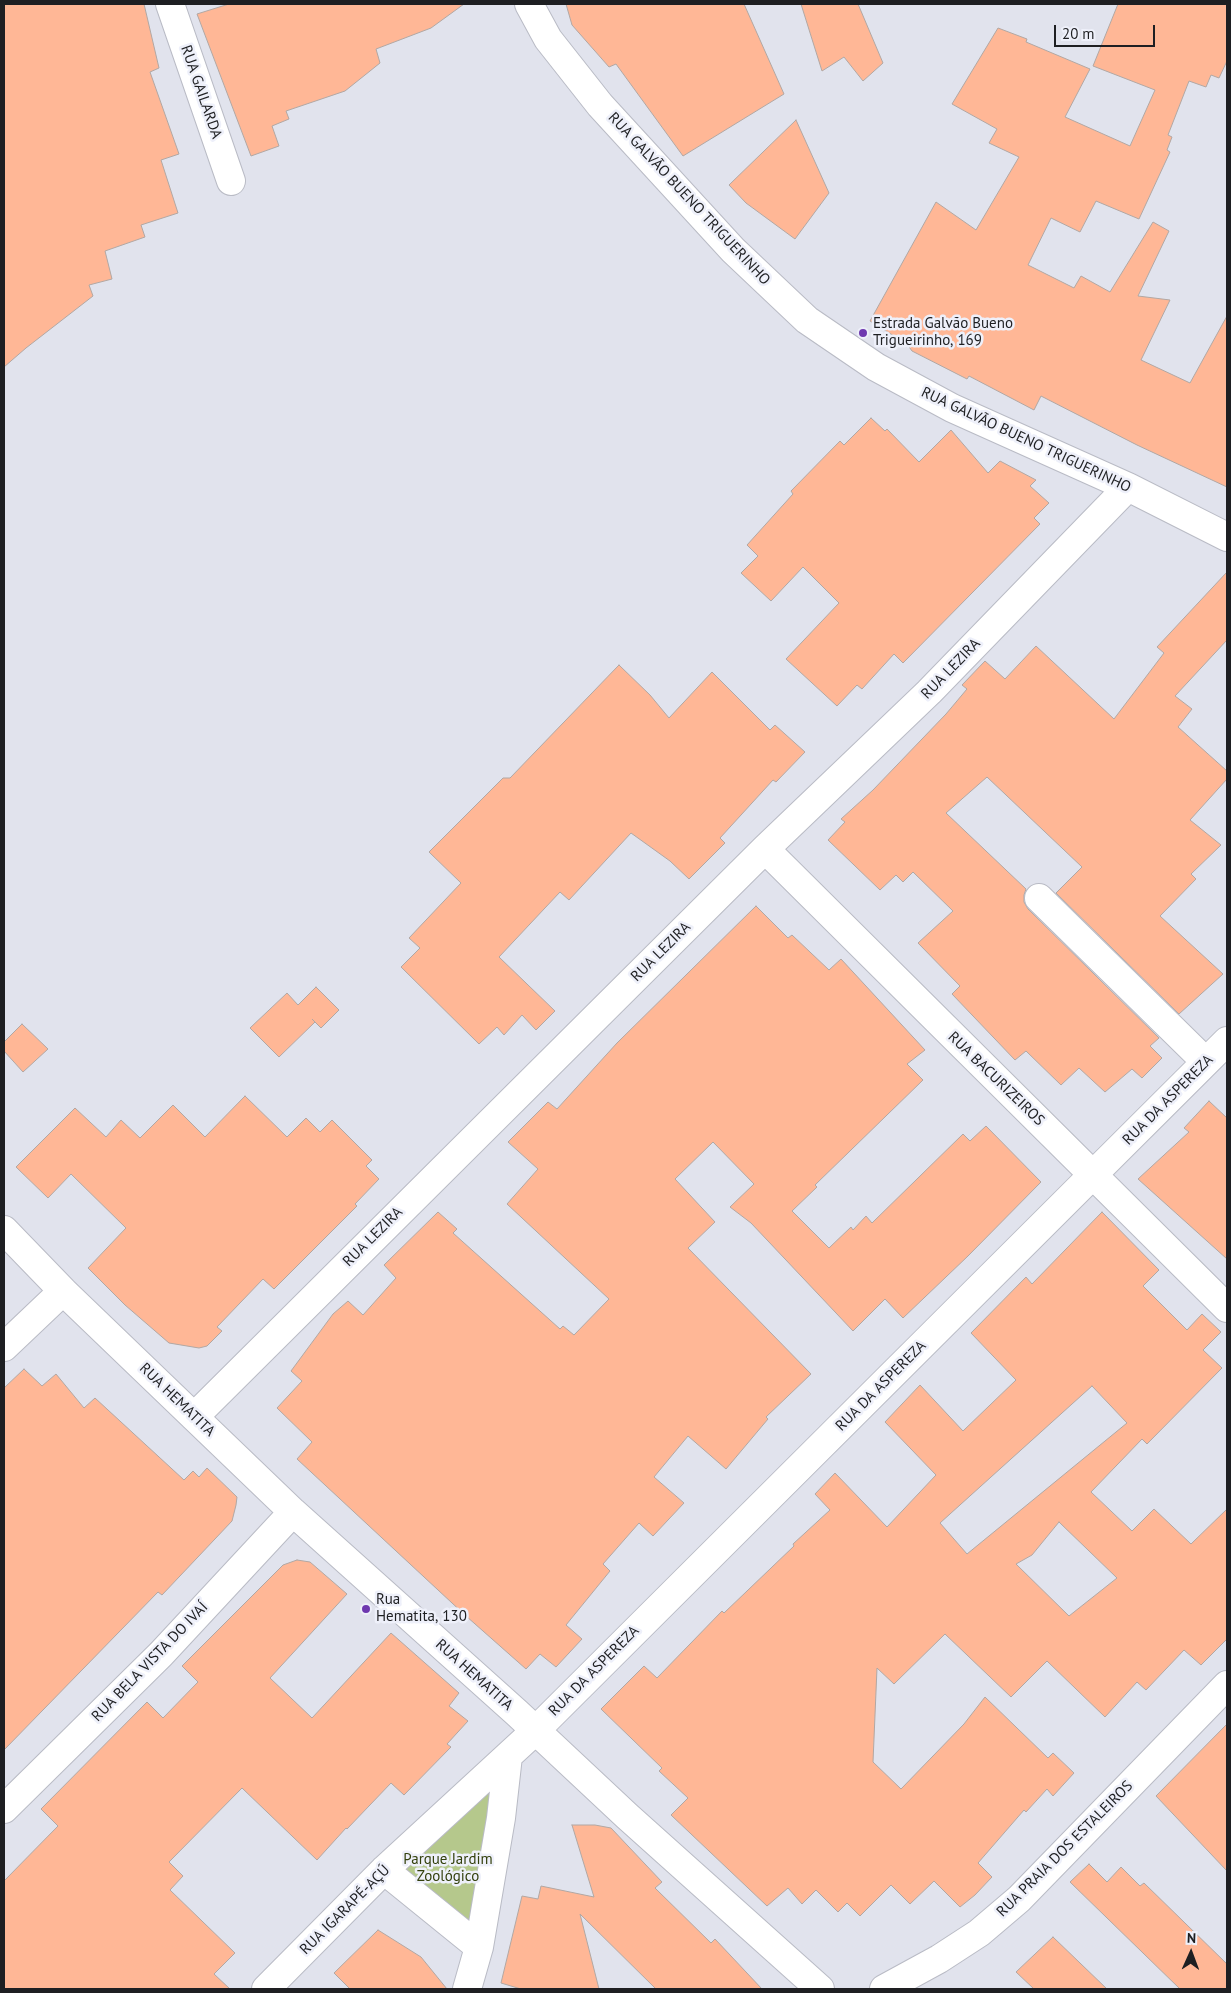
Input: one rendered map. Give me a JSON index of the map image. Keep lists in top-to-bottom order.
{
  "streets": {
    "street": [
      "RUA GAILARDA",
      "RUA GALVÃO BUENO TRIGUERINHO",
      "RUA LEZIRA",
      "RUA BACURIZEIROS",
      "RUA DA ASPEREZA",
      "RUA HEMATITA",
      "RUA BELA VISTA DO IVAÍ",
      "RUA PRAIA DOS ESTALEIROS",
      "RUA IGARAPÉ-AÇÚ"
    ]
  },
  "crossings": [
    ["RUA GALVÃO BUENO TRIGUERINHO", "RUA LEZIRA"],
    ["RUA LEZIRA", "RUA BACURIZEIROS"],
    ["RUA LEZIRA", "RUA HEMATITA"],
    ["RUA BACURIZEIROS", "RUA DA ASPEREZA"],
    ["RUA DA ASPEREZA", "RUA HEMATITA"],
    ["RUA DA ASPEREZA", "RUA IGARAPÉ-AÇÚ"],
    ["RUA HEMATITA", "RUA BELA VISTA DO IVAÍ"],
    ["RUA HEMATITA", "RUA IGARAPÉ-AÇÚ"]
  ],
  "parks": ["Parque Jardim Zoológico"],
  "places": ["Estrada Galvão Bueno Trigueirinho, 169", "Rua Hematita, 130"],
  "scale_bar": "20 m",
  "north": "top"
}
